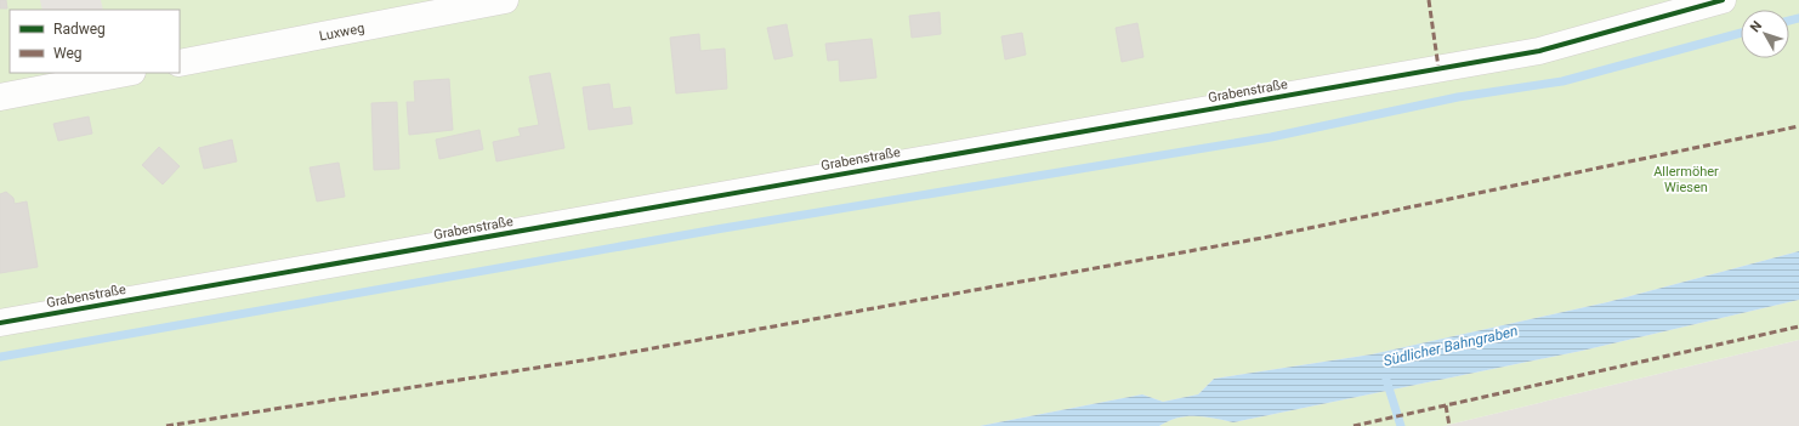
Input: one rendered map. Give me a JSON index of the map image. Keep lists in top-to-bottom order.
{
  "streets": {
    "street": ["Luxweg", "Grabenstraße"]
  },
  "water": ["Südlicher Bahngraben"],
  "parks": ["Allermöher Wiesen"],
  "legend": ["Radweg", "Weg"],
  "north": "top left"
}
